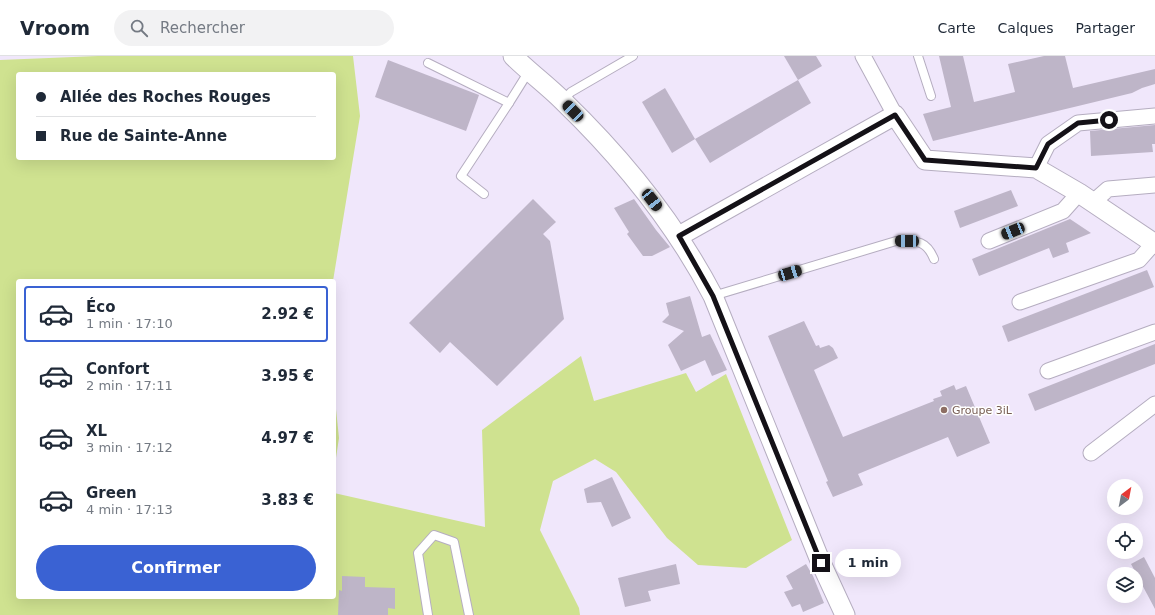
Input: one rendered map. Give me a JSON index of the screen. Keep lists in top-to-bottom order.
{
  "places": ["Groupe 3iL"],
  "north": "top right",
  "page": {
    "header": "Vroom",
    "search": "Rechercher",
    "nav": ["Carte", "Calques", "Partager"],
    "banner": ["Allée des Roches Rouges", "Rue de Sainte-Anne"],
    "list": [
      {
        "name": "Éco",
        "note": "1 min · 17:10",
        "value": "2.92 €"
      },
      {
        "name": "Confort",
        "note": "2 min · 17:11",
        "value": "3.95 €"
      },
      {
        "name": "XL",
        "note": "3 min · 17:12",
        "value": "4.97 €"
      },
      {
        "name": "Green",
        "note": "4 min · 17:13",
        "value": "3.83 €"
      }
    ],
    "buttons": "Confirmer",
    "bubble": "1 min"
  }
}
